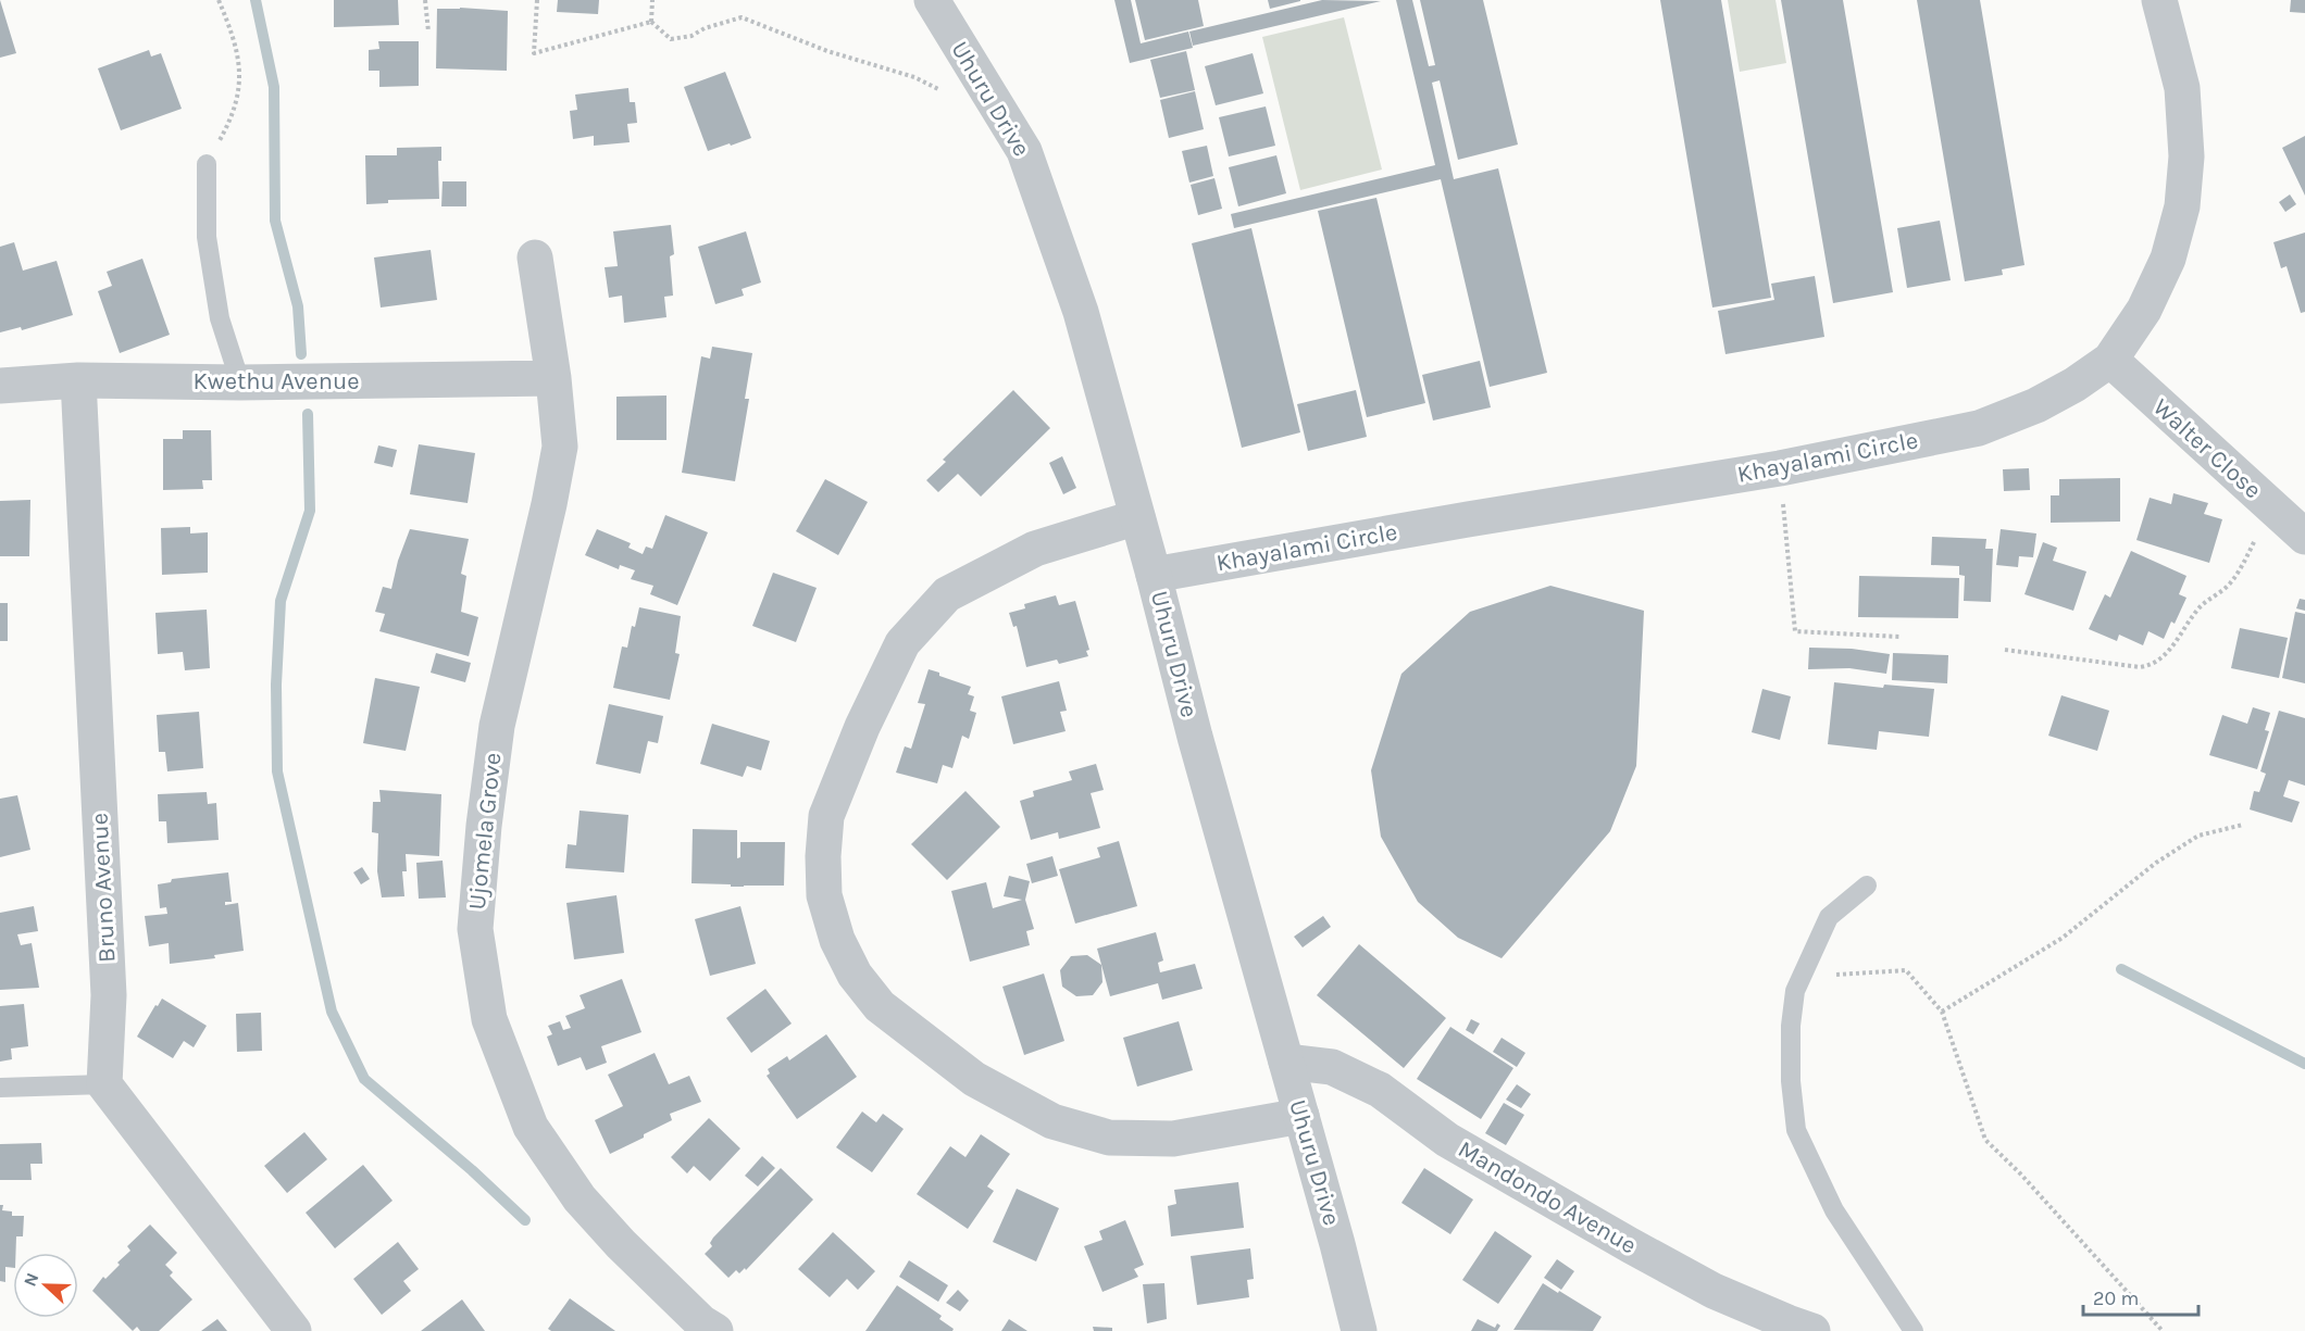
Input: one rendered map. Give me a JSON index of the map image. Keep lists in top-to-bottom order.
{
  "streets": {
    "street": [
      "Uhuru Drive",
      "Kwethu Avenue",
      "Walter Close",
      "Khayalami Circle",
      "Ujomela Grove",
      "Bruno Avenue",
      "Mandondo Avenue"
    ]
  },
  "crossings": [
    ["Uhuru Drive", "Khayalami Circle"],
    ["Uhuru Drive", "Mandondo Avenue"],
    ["Kwethu Avenue", "Ujomela Grove"],
    ["Kwethu Avenue", "Bruno Avenue"],
    ["Walter Close", "Khayalami Circle"]
  ],
  "scale_bar": "20 m",
  "north": "left"
}
